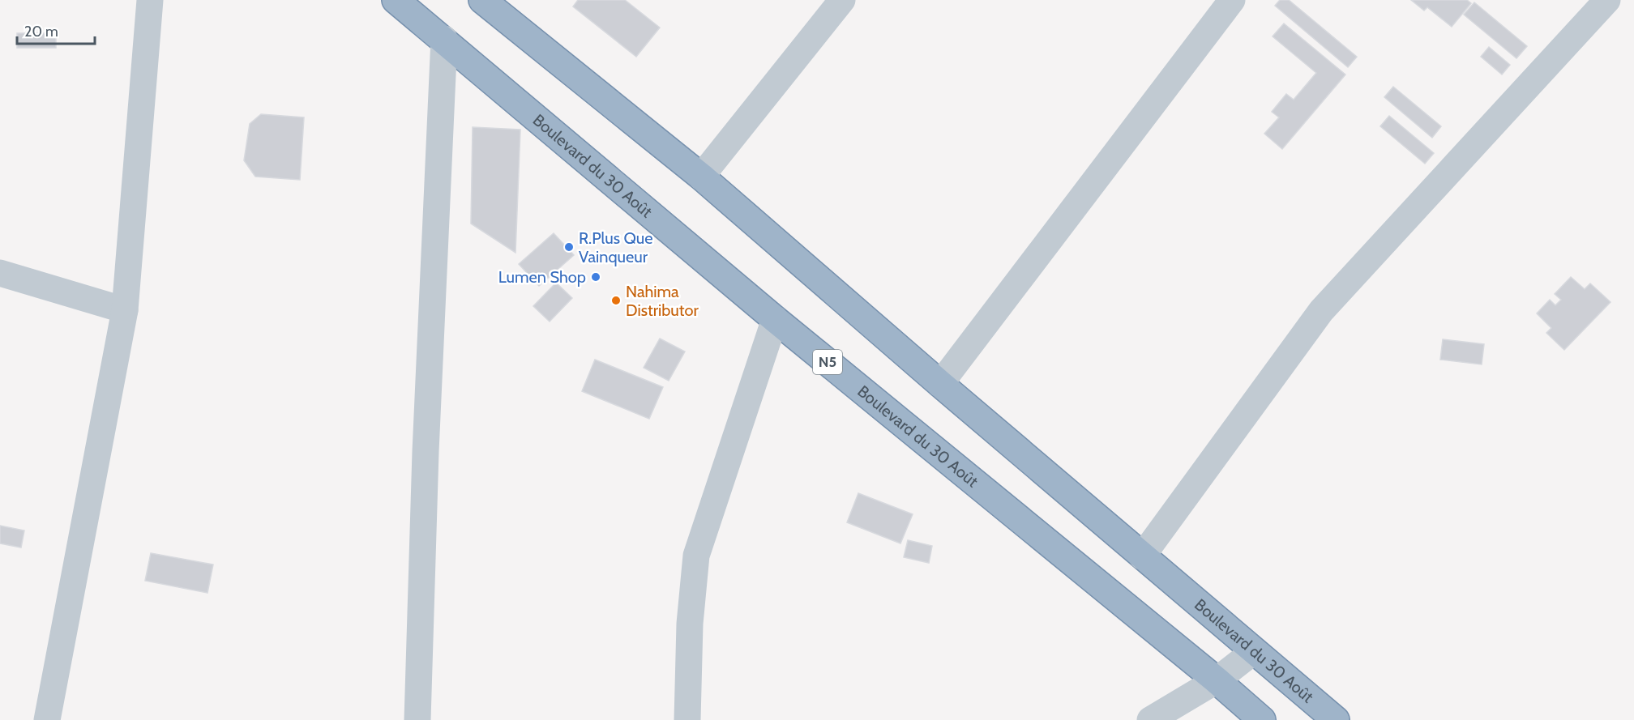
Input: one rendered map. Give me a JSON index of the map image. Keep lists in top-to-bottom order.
{
  "streets": {
    "highway": ["Boulevard du 30 Août", "N5"]
  },
  "places": ["R.Plus Que Vainqueur", "Lumen Shop", "Nahima Distributor"],
  "scale_bar": "20 m"
}
